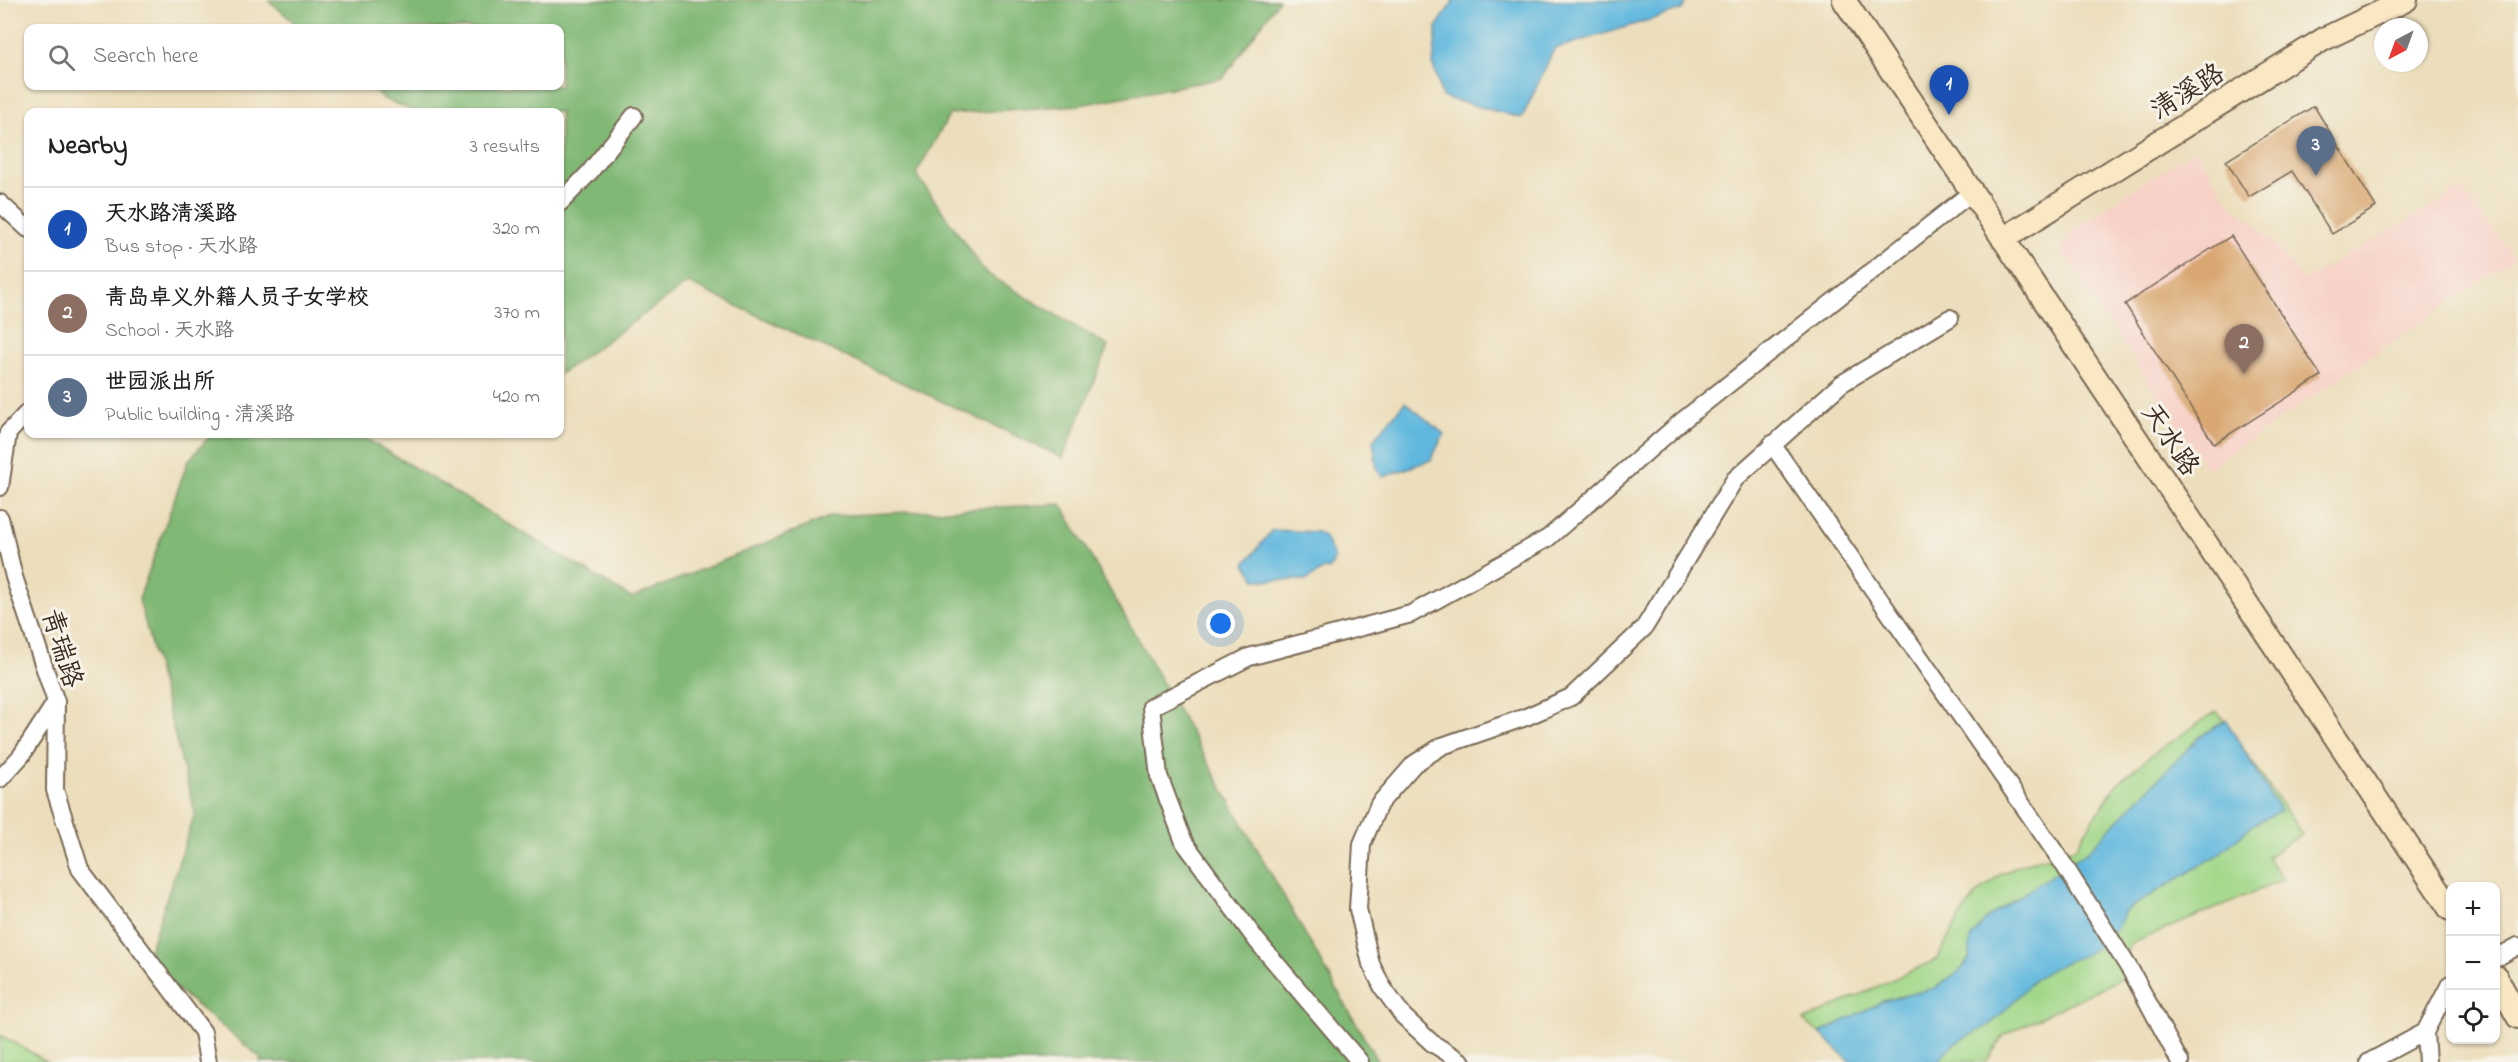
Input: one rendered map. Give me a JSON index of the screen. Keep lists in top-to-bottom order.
{
  "streets": {
    "street": ["清溪路", "天水路", "青瑞路"]
  },
  "crossings": [
    ["清溪路", "天水路"]
  ],
  "north": "bottom left",
  "page": {
    "search": "Search here",
    "pins": ["1", "3", "2"],
    "heading": ["Nearby", "3 results"],
    "list": [
      {
        "mark": "1",
        "name": "天水路清溪路",
        "note": "Bus stop · 天水路",
        "value": "320 m"
      },
      {
        "mark": "2",
        "name": "青岛卓义外籍人员子女学校",
        "note": "School · 天水路",
        "value": "370 m"
      },
      {
        "mark": "3",
        "name": "世园派出所",
        "note": "Public building · 清溪路",
        "value": "420 m"
      }
    ],
    "map_buttons": ["+", "−"]
  }
}
